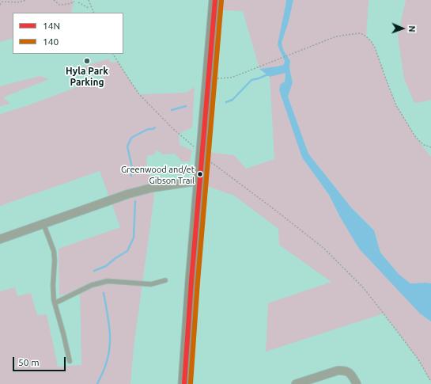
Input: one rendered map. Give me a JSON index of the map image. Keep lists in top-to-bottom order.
{
  "places": ["Hyla Park Parking", "Greenwood and/et Gibson Trail"],
  "lines": ["transit line 14N", "transit line 140"],
  "legend": ["14N", "140"],
  "scale_bar": "50 m",
  "north": "right"
}
